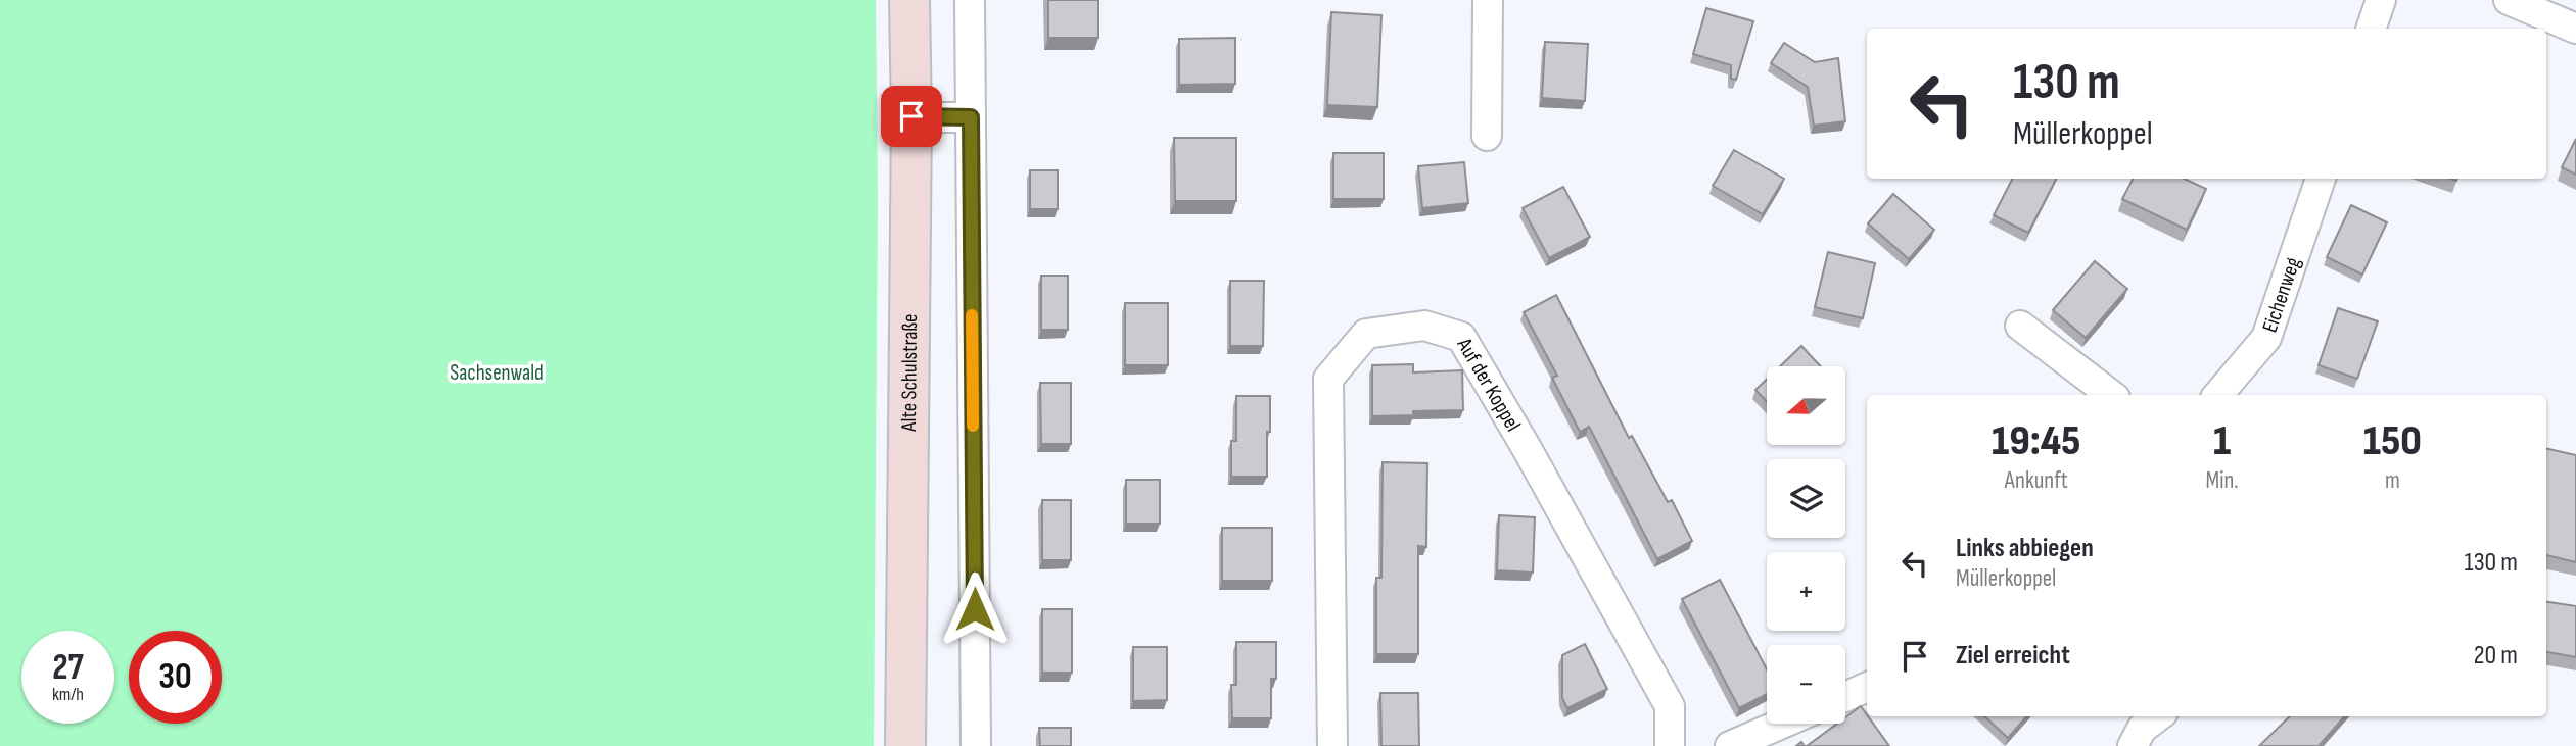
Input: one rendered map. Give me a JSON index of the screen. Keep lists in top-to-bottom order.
{
  "streets": {
    "main road": ["Alte Schulstraße"],
    "street": ["Eichenweg", "Auf der Koppel"]
  },
  "parks": ["Sachsenwald"],
  "north": "left",
  "page": {
    "turn": ["130 m", "Müllerkoppel"],
    "map_buttons": ["+", "−"],
    "eta": [
      "19:45",
      "Ankunft",
      "1",
      "Min.",
      "150",
      "m"
    ],
    "list": [
      {
        "name": "Links abbiegen",
        "note": "Müllerkoppel",
        "value": "130 m"
      },
      {
        "name": "Ziel erreicht",
        "value": "20 m"
      }
    ],
    "speed": "27 km/h",
    "limit": "30"
  }
}
